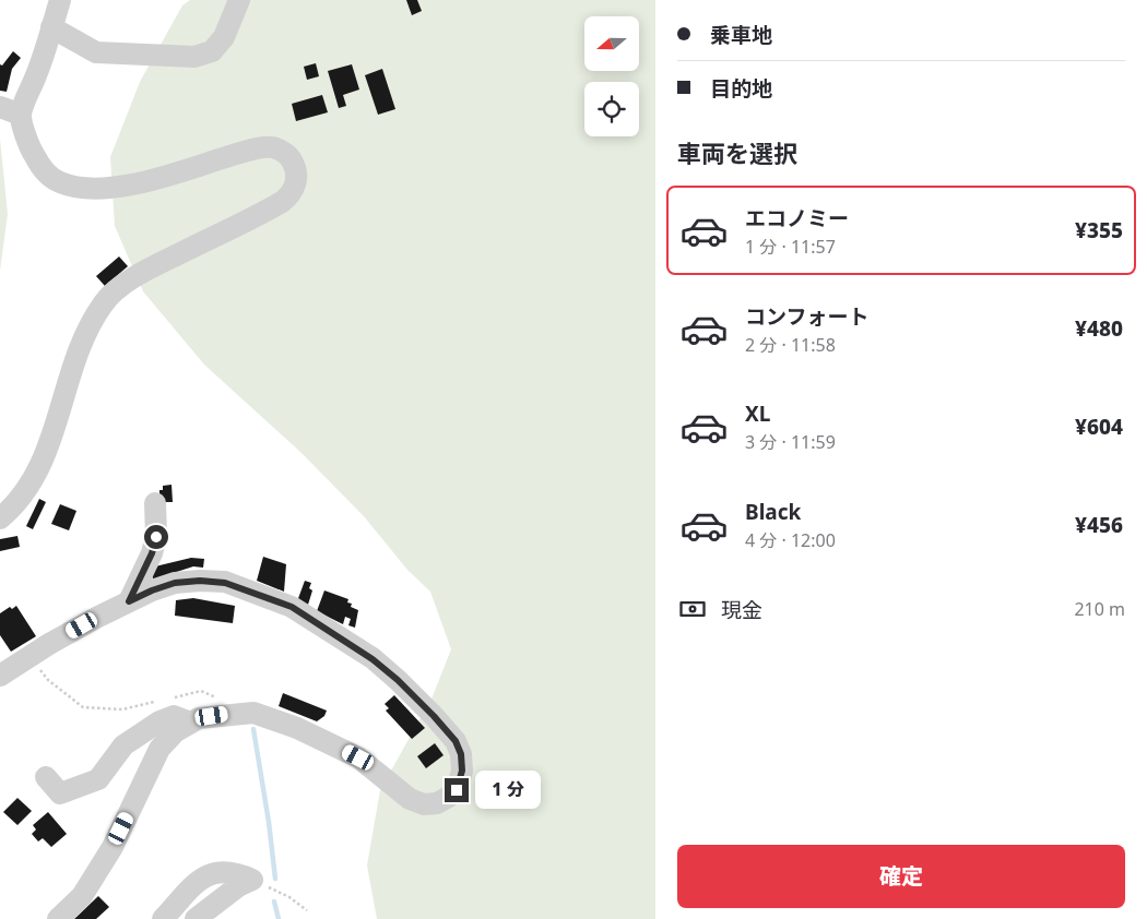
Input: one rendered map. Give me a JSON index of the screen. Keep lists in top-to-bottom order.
{
  "north": "left",
  "page": {
    "banner": ["乗車地", "目的地"],
    "heading": "車両を選択",
    "list": [
      {
        "name": "エコノミー",
        "note": "1 分 · 11:57",
        "value": "¥355"
      },
      {
        "name": "コンフォート",
        "note": "2 分 · 11:58",
        "value": "¥480"
      },
      {
        "name": "XL",
        "note": "3 分 · 11:59",
        "value": "¥604"
      },
      {
        "name": "Black",
        "note": "4 分 · 12:00",
        "value": "¥456"
      }
    ],
    "pay": ["現金", "210 m"],
    "bubble": "1 分",
    "buttons": "確定"
  }
}
